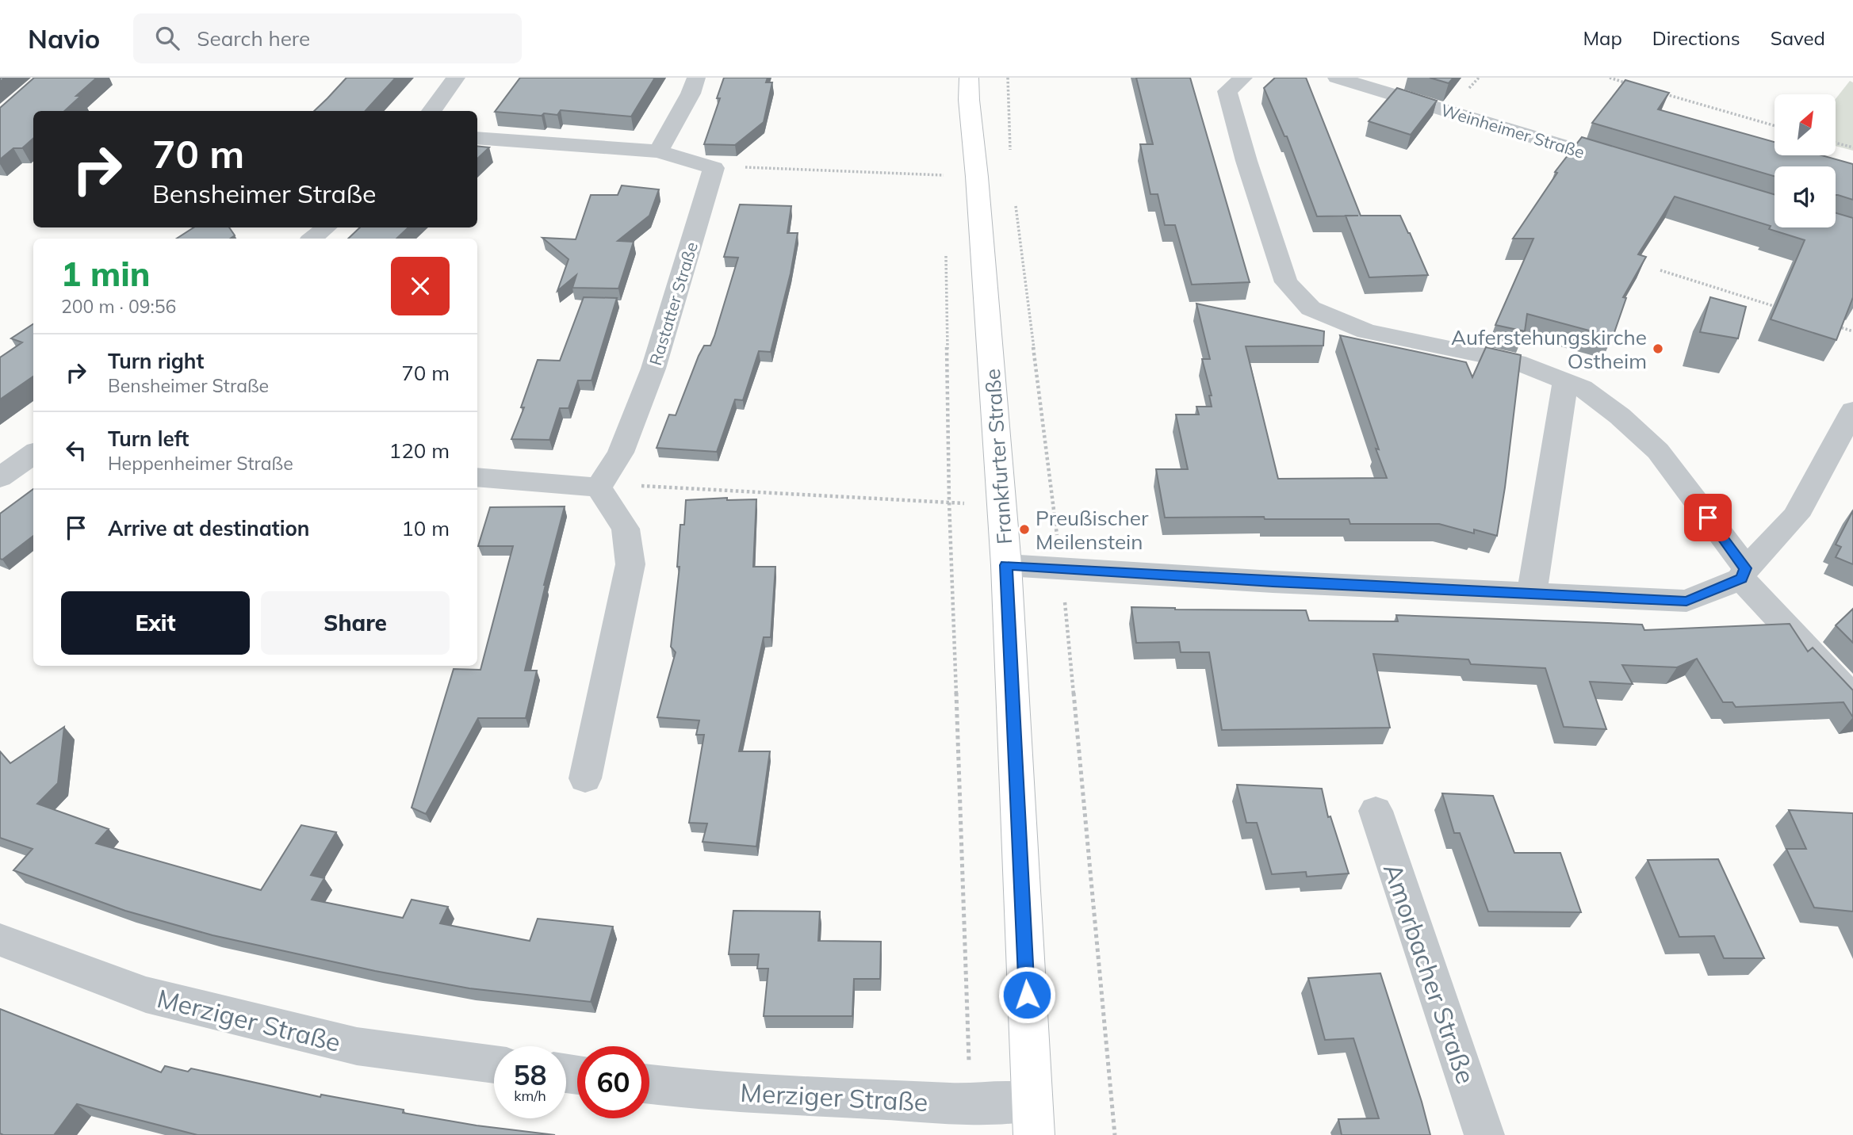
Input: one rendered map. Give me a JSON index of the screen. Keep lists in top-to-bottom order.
{
  "streets": {
    "main road": ["Frankfurter Straße"],
    "street": [
      "Weinheimer Straße",
      "Rastatter Straße",
      "Amorbacher Straße",
      "Merziger Straße"
    ]
  },
  "crossings": [
    ["Frankfurter Straße", "Merziger Straße"]
  ],
  "places": ["Auferstehungskirche Ostheim", "Preußischer Meilenstein"],
  "north": "top right",
  "page": {
    "header": "Navio",
    "search": "Search here",
    "nav": ["Map", "Directions", "Saved"],
    "turn": ["70 m", "Bensheimer Straße"],
    "heading": ["1 min", "200 m · 09:56"],
    "list": [
      {
        "name": "Turn right",
        "note": "Bensheimer Straße",
        "value": "70 m"
      },
      {
        "name": "Turn left",
        "note": "Heppenheimer Straße",
        "value": "120 m"
      },
      {
        "name": "Arrive at destination",
        "value": "10 m"
      }
    ],
    "buttons": ["Exit", "Share"],
    "speed": "58 km/h",
    "limit": "60"
  }
}
